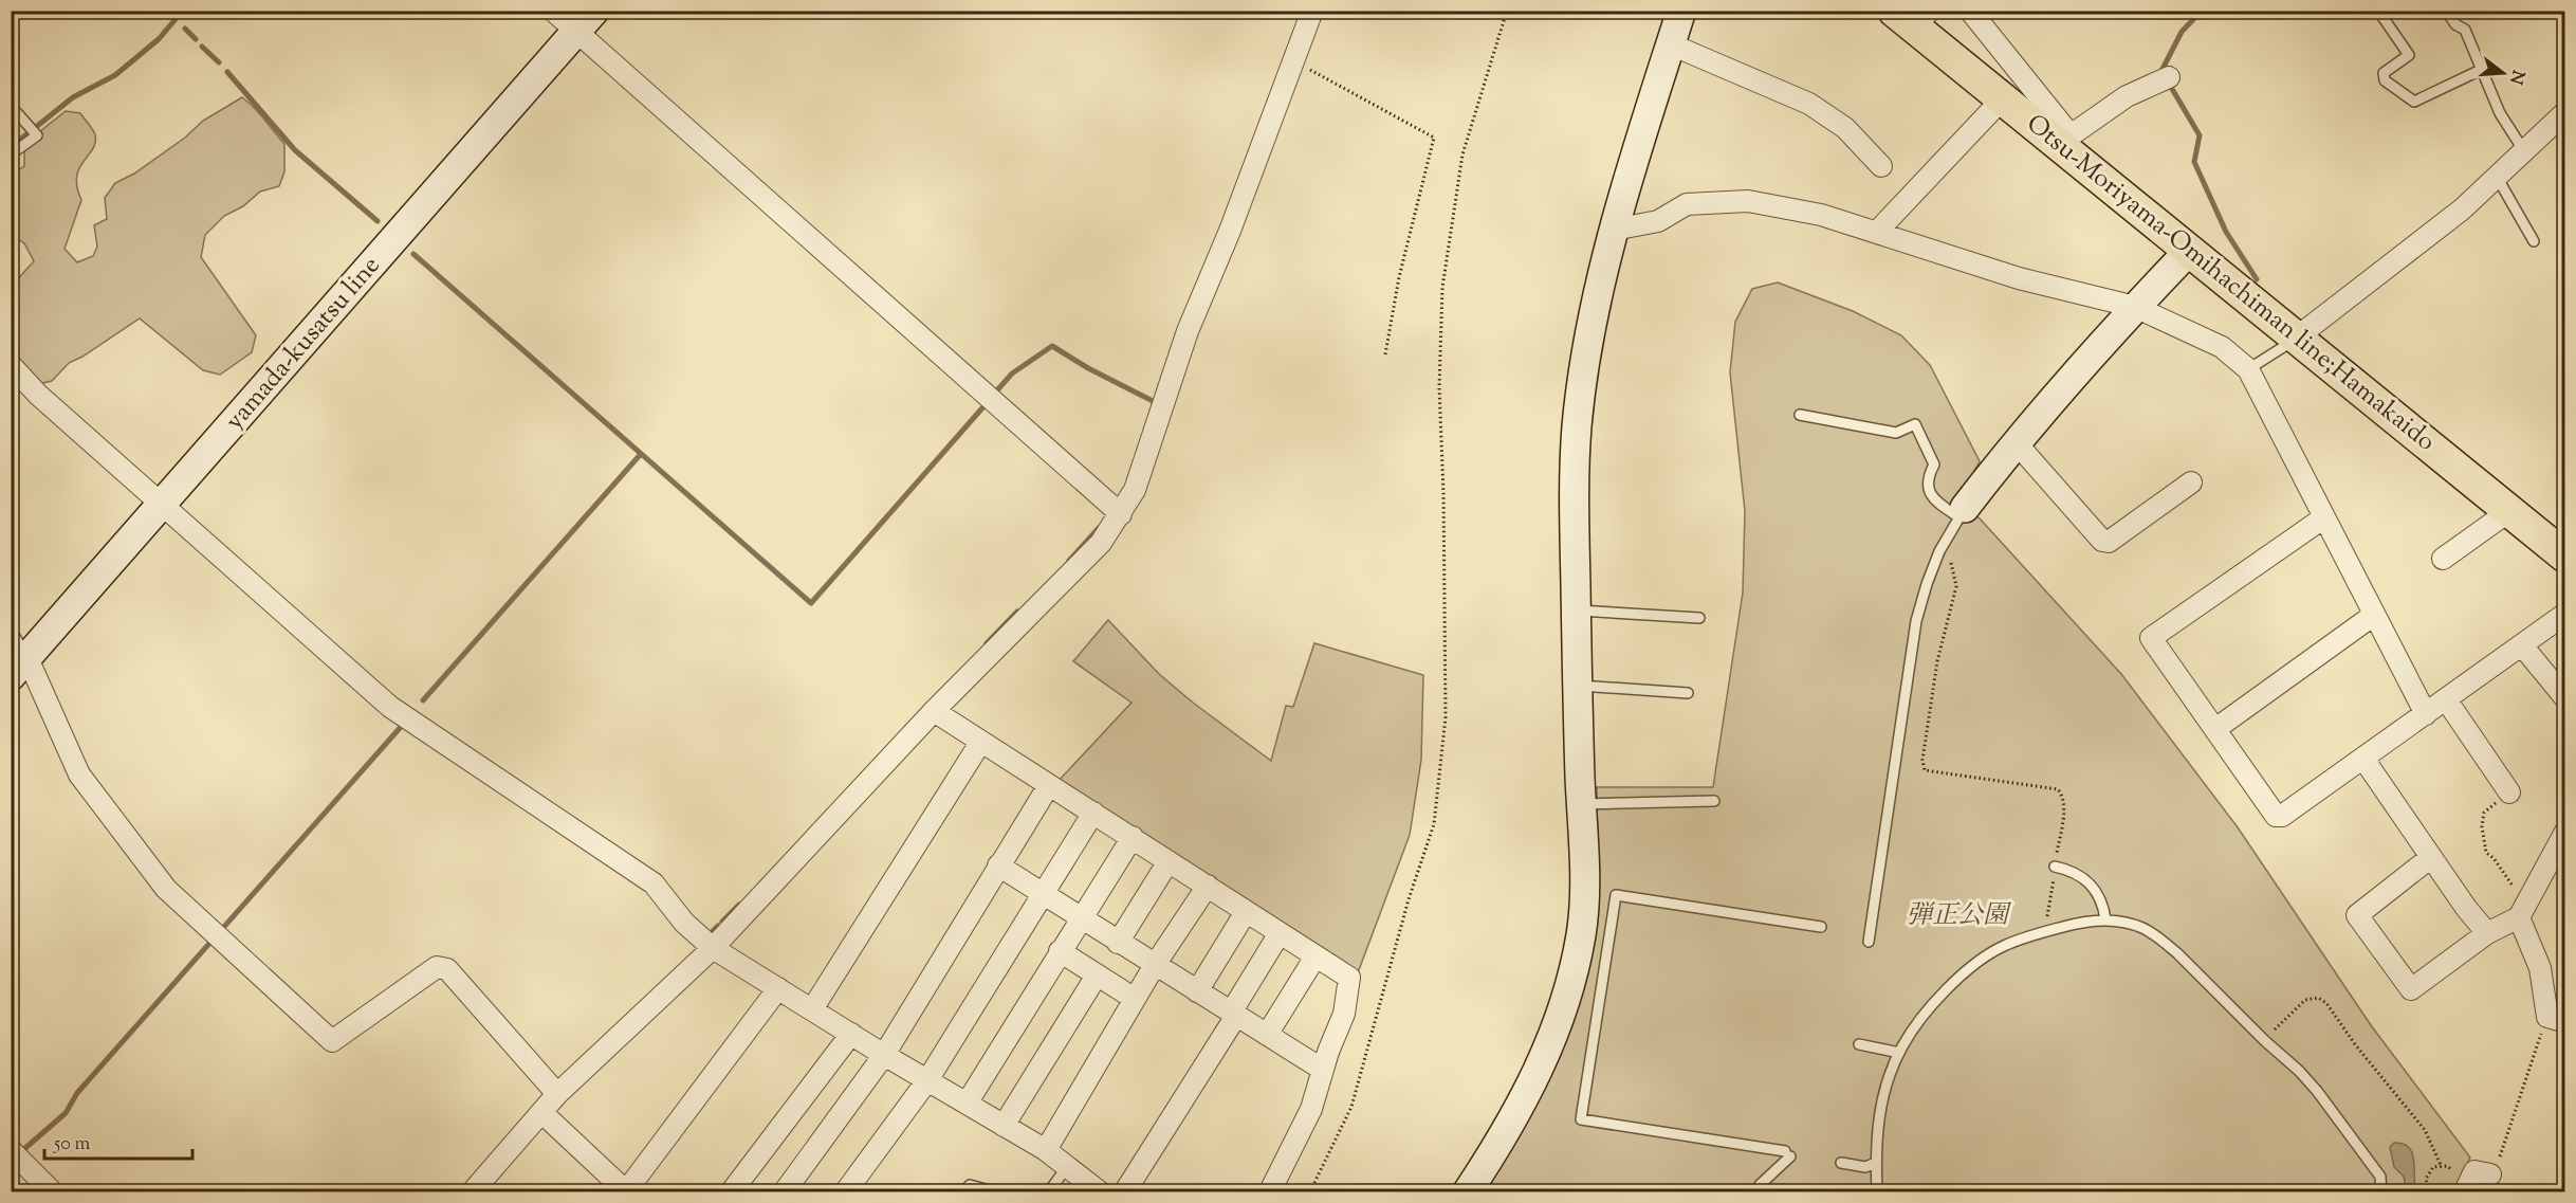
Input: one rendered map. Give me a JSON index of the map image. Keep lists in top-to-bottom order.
{
  "streets": {
    "main road": ["Otsu-Moriyama-Omihachiman line;Hamakaido"],
    "street": ["yamada-kusatsu line"]
  },
  "parks": ["弾正公園"],
  "scale_bar": "50 m",
  "north": "right"
}
